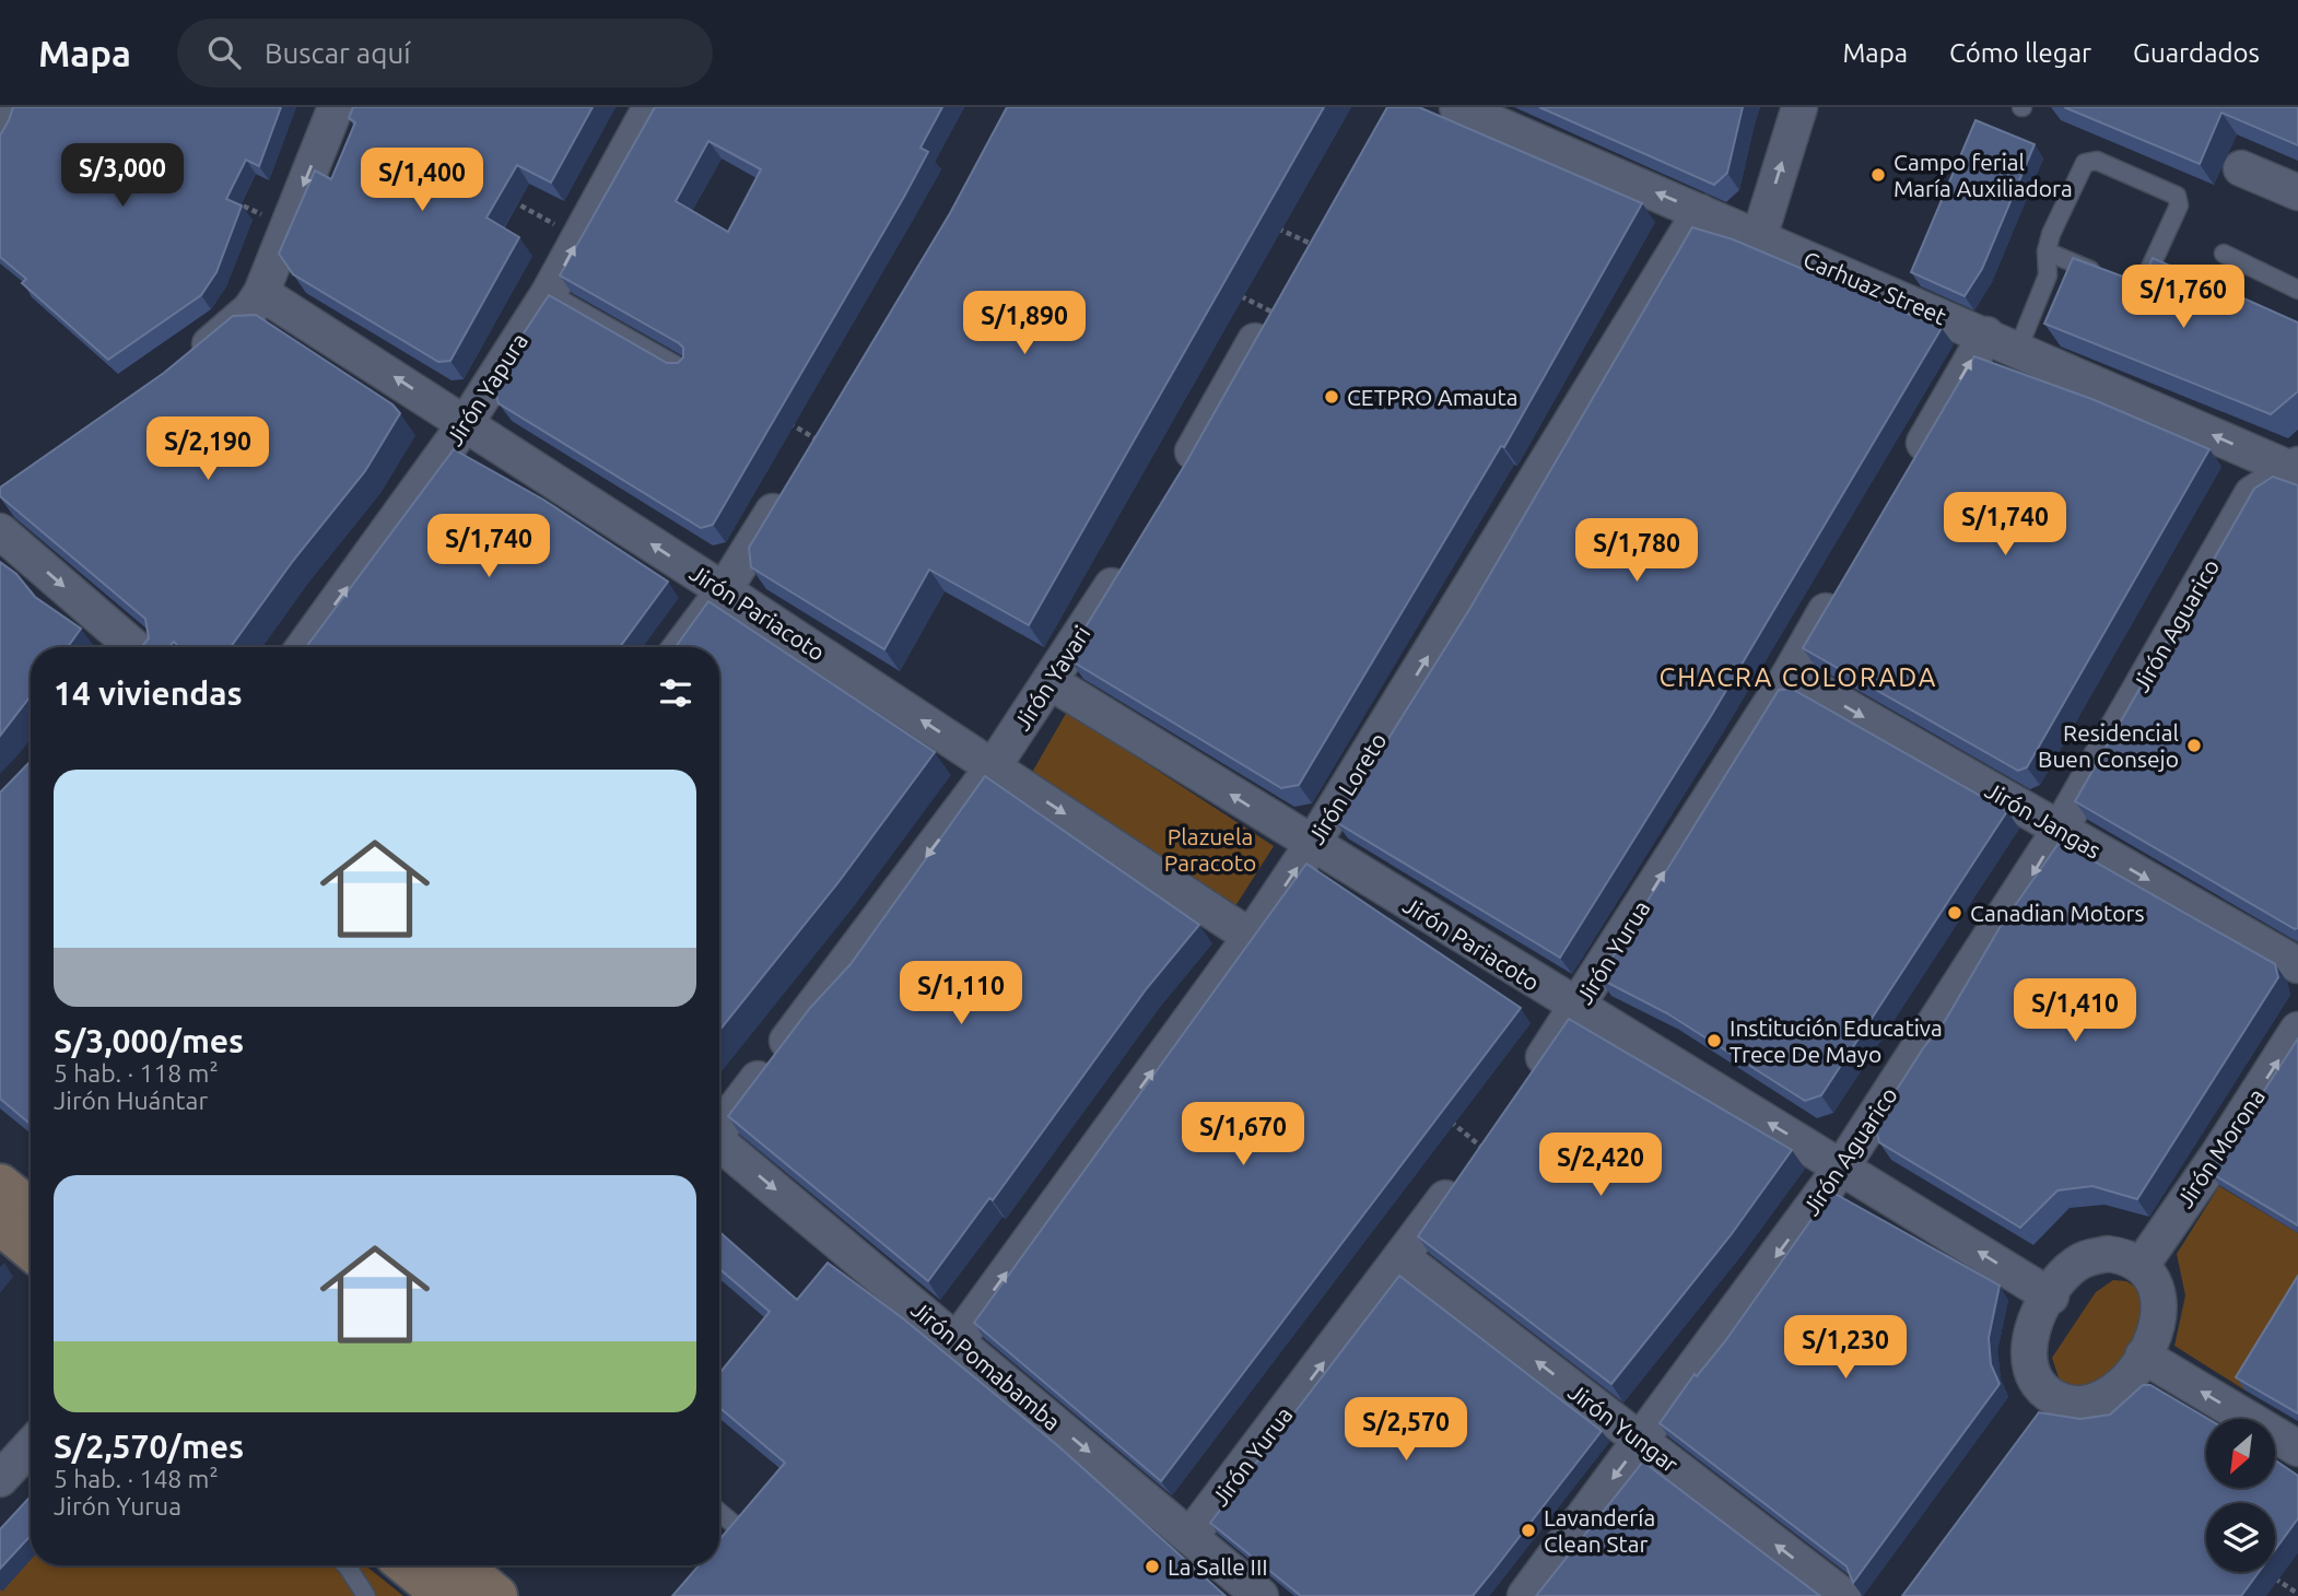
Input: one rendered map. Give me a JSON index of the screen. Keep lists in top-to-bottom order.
{
  "streets": {
    "street": [
      "Carhuaz Street",
      "Jirón Yapura",
      "Jirón Pariacoto",
      "Jirón Aguarico",
      "Jirón Yavari",
      "Jirón Loreto",
      "Jirón Jangas",
      "Jirón Yurua",
      "Jirón Morona",
      "Jirón Pomabamba",
      "Jirón Yungar"
    ]
  },
  "crossings": [
    ["Carhuaz Street", "Jirón Aguarico"],
    ["Carhuaz Street", "Jirón Loreto"],
    ["Jirón Yapura", "Jirón Pariacoto"],
    ["Jirón Pariacoto", "Jirón Aguarico"],
    ["Jirón Pariacoto", "Jirón Yavari"],
    ["Jirón Pariacoto", "Jirón Loreto"],
    ["Jirón Pariacoto", "Jirón Yurua"],
    ["Jirón Pariacoto", "Jirón Morona"],
    ["Jirón Aguarico", "Jirón Jangas"],
    ["Jirón Aguarico", "Jirón Yungar"],
    ["Jirón Loreto", "Jirón Pomabamba"],
    ["Jirón Jangas", "Jirón Yurua"],
    ["Jirón Yurua", "Jirón Pomabamba"],
    ["Jirón Yurua", "Jirón Yungar"]
  ],
  "one_way": [
    "Carhuaz Street",
    "Jirón Aguarico",
    "Jirón Yavari",
    "Jirón Loreto",
    "Jirón Jangas",
    "Jirón Yurua",
    "Jirón Morona",
    "Jirón Pomabamba",
    "Jirón Yungar"
  ],
  "districts": ["CHACRA COLORADA"],
  "parks": ["Plazuela Paracoto"],
  "places": [
    "Campo ferial María Auxiliadora",
    "CETPRO Amauta",
    "Residencial Buen Consejo",
    "Canadian Motors",
    "Institución Educativa Trece De Mayo",
    "Lavandería Clean Star",
    "La Salle III"
  ],
  "north": "bottom left",
  "page": {
    "header": "Mapa",
    "search": "Buscar aquí",
    "nav": ["Mapa", "Cómo llegar", "Guardados"],
    "price": [
      "S/3,000",
      "S/1,400",
      "S/1,760",
      "S/1,890",
      "S/2,190",
      "S/1,740",
      "S/1,740",
      "S/1,780",
      "S/1,110",
      "S/1,410",
      "S/1,670",
      "S/2,420",
      "S/1,230",
      "S/2,570"
    ],
    "heading": "14 viviendas",
    "list": [
      {
        "name": "S/3,000/mes",
        "note": "5 hab. · 118 m² · Jirón Huántar"
      },
      {
        "name": "S/2,570/mes",
        "note": "5 hab. · 148 m² · Jirón Yurua"
      }
    ]
  }
}
